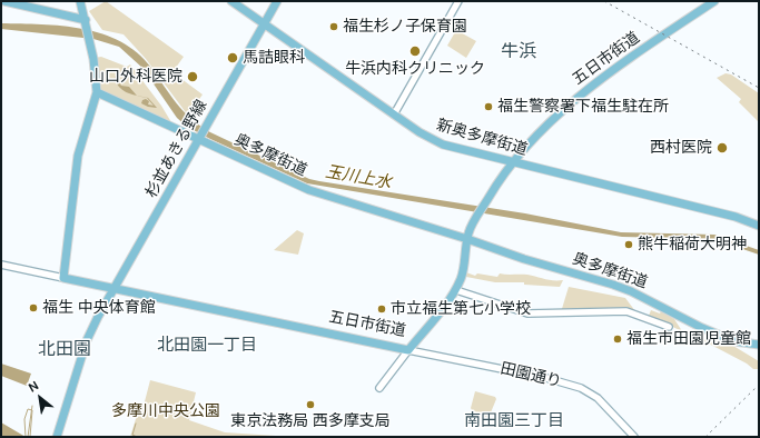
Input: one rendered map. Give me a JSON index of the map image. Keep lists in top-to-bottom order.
{
  "streets": {
    "main road": [
      "五日市街道",
      "新奥多摩街道",
      "杉並あきる野線",
      "奥多摩街道"
    ],
    "street": ["田園通り"]
  },
  "crossings": [
    ["五日市街道", "新奥多摩街道"],
    ["五日市街道", "杉並あきる野線"],
    ["五日市街道", "奥多摩街道"],
    ["五日市街道", "田園通り"],
    ["新奥多摩街道", "杉並あきる野線"],
    ["杉並あきる野線", "奥多摩街道"]
  ],
  "districts": [
    "牛浜",
    "北田園一丁目",
    "北田園",
    "南田園三丁目"
  ],
  "water": ["玉川上水"],
  "parks": ["多摩川中央公園"],
  "places": [
    "福生杉ノ子保育園",
    "牛浜内科クリニック",
    "馬詰眼科",
    "山口外科医院",
    "福生警察署下福生駐在所",
    "西村医院",
    "熊牛稲荷大明神",
    "福生 中央体育館",
    "市立福生第七小学校",
    "福生市田園児童館",
    "東京法務局 西多摩支局"
  ],
  "north": "top left"
}
